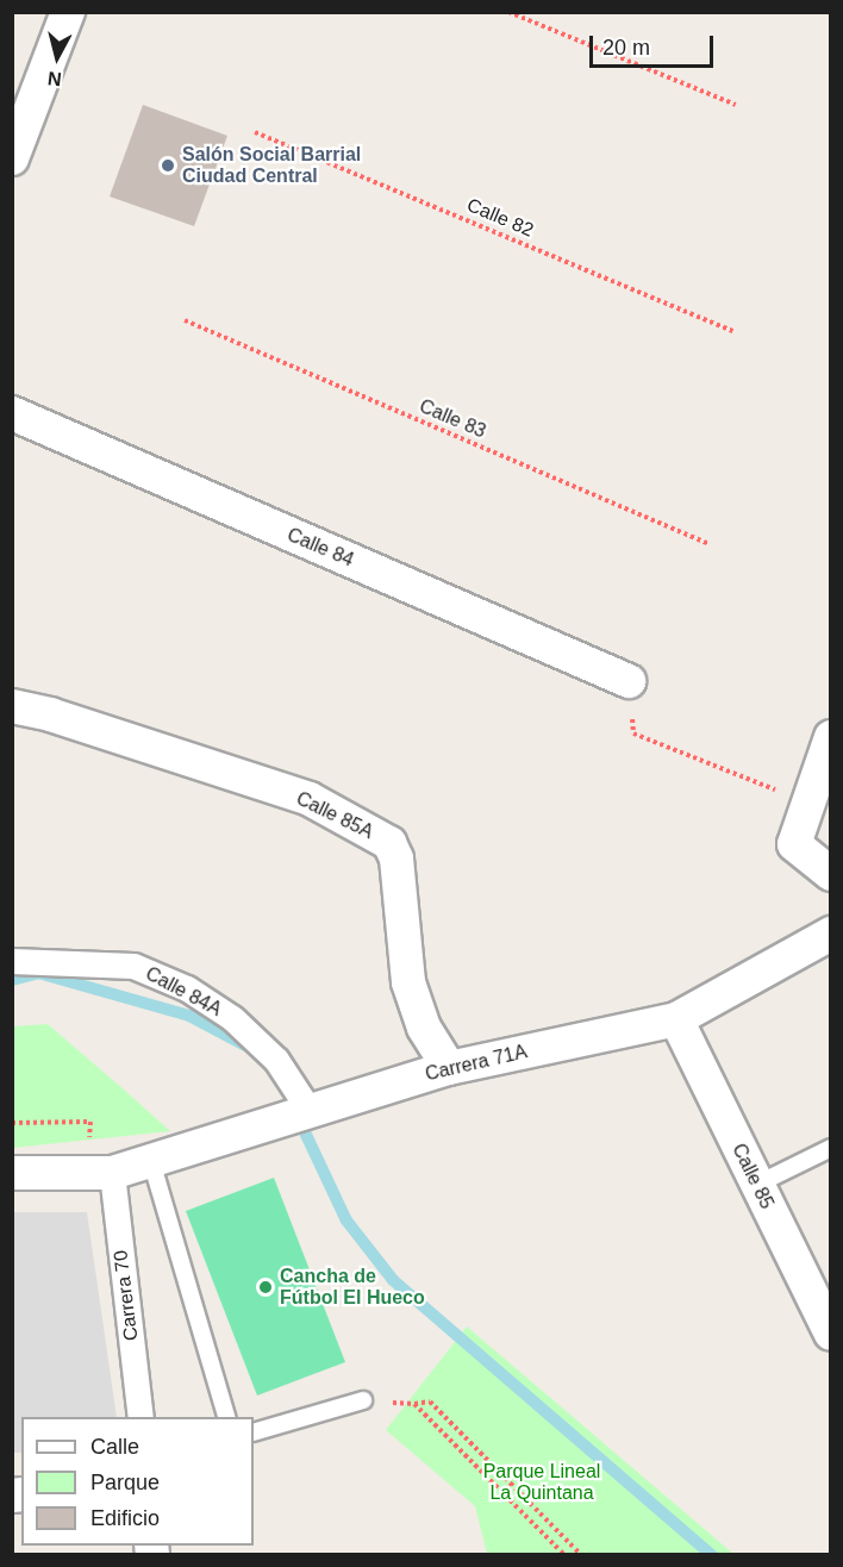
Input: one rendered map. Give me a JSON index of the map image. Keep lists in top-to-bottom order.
{
  "streets": {
    "street": [
      "Calle 84",
      "Calle 85A",
      "Calle 84A",
      "Carrera 71A",
      "Calle 85",
      "Carrera 70"
    ],
    "path": ["Calle 82", "Calle 83"]
  },
  "crossings": [
    ["Calle 85A", "Carrera 71A"],
    ["Calle 84A", "Carrera 71A"],
    ["Carrera 71A", "Calle 85"],
    ["Carrera 71A", "Carrera 70"]
  ],
  "parks": ["Parque Lineal La Quintana"],
  "places": ["Salón Social Barrial Ciudad Central", "Cancha de Fútbol El Hueco"],
  "legend": ["Calle", "Parque", "Edificio"],
  "scale_bar": "20 m",
  "north": "bottom"
}
